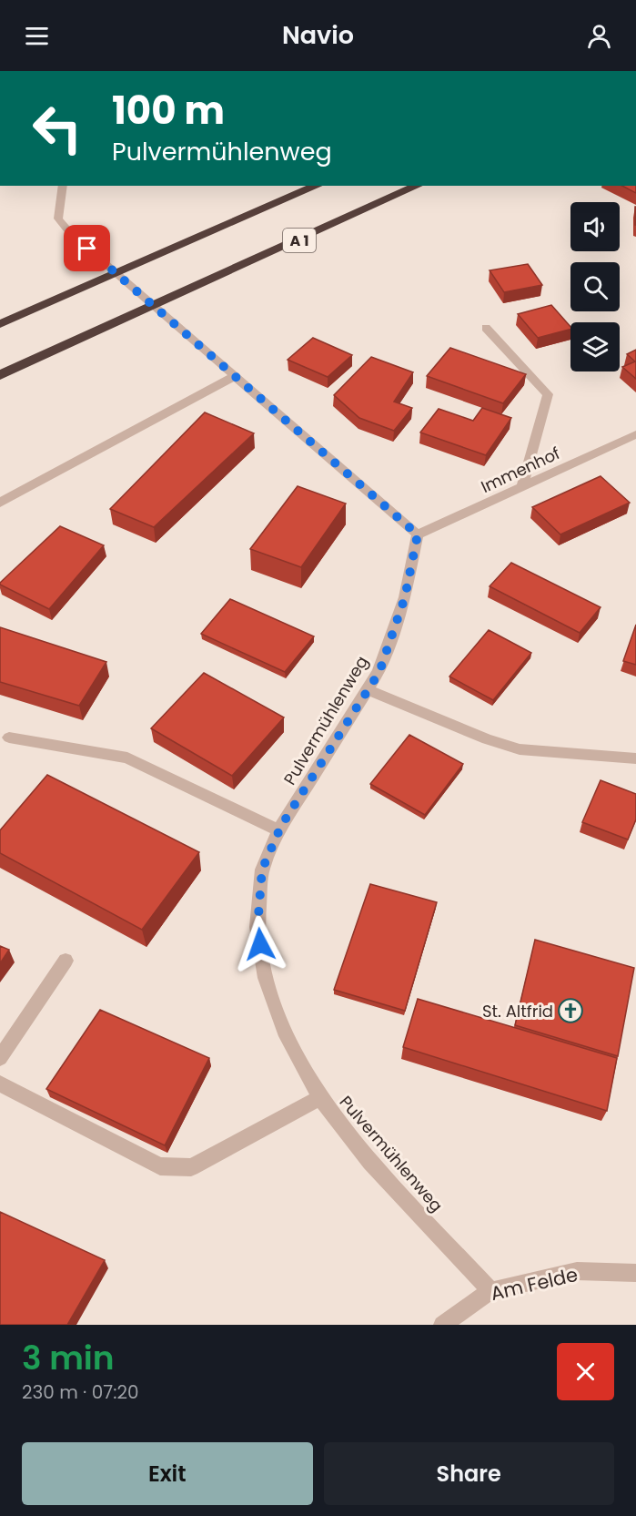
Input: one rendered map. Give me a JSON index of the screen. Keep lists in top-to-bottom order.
{
  "streets": {
    "highway": ["A 1"],
    "street": ["Immenhof", "Pulvermühlenweg", "Am Felde"]
  },
  "crossings": [
    ["Immenhof", "Pulvermühlenweg"],
    ["Pulvermühlenweg", "Am Felde"]
  ],
  "places": {
    "church": ["St. Altfrid"]
  },
  "page": {
    "header": "Navio",
    "turn": ["100 m", "Pulvermühlenweg"],
    "heading": ["3 min", "230 m · 07:20"],
    "buttons": ["Exit", "Share"]
  }
}
